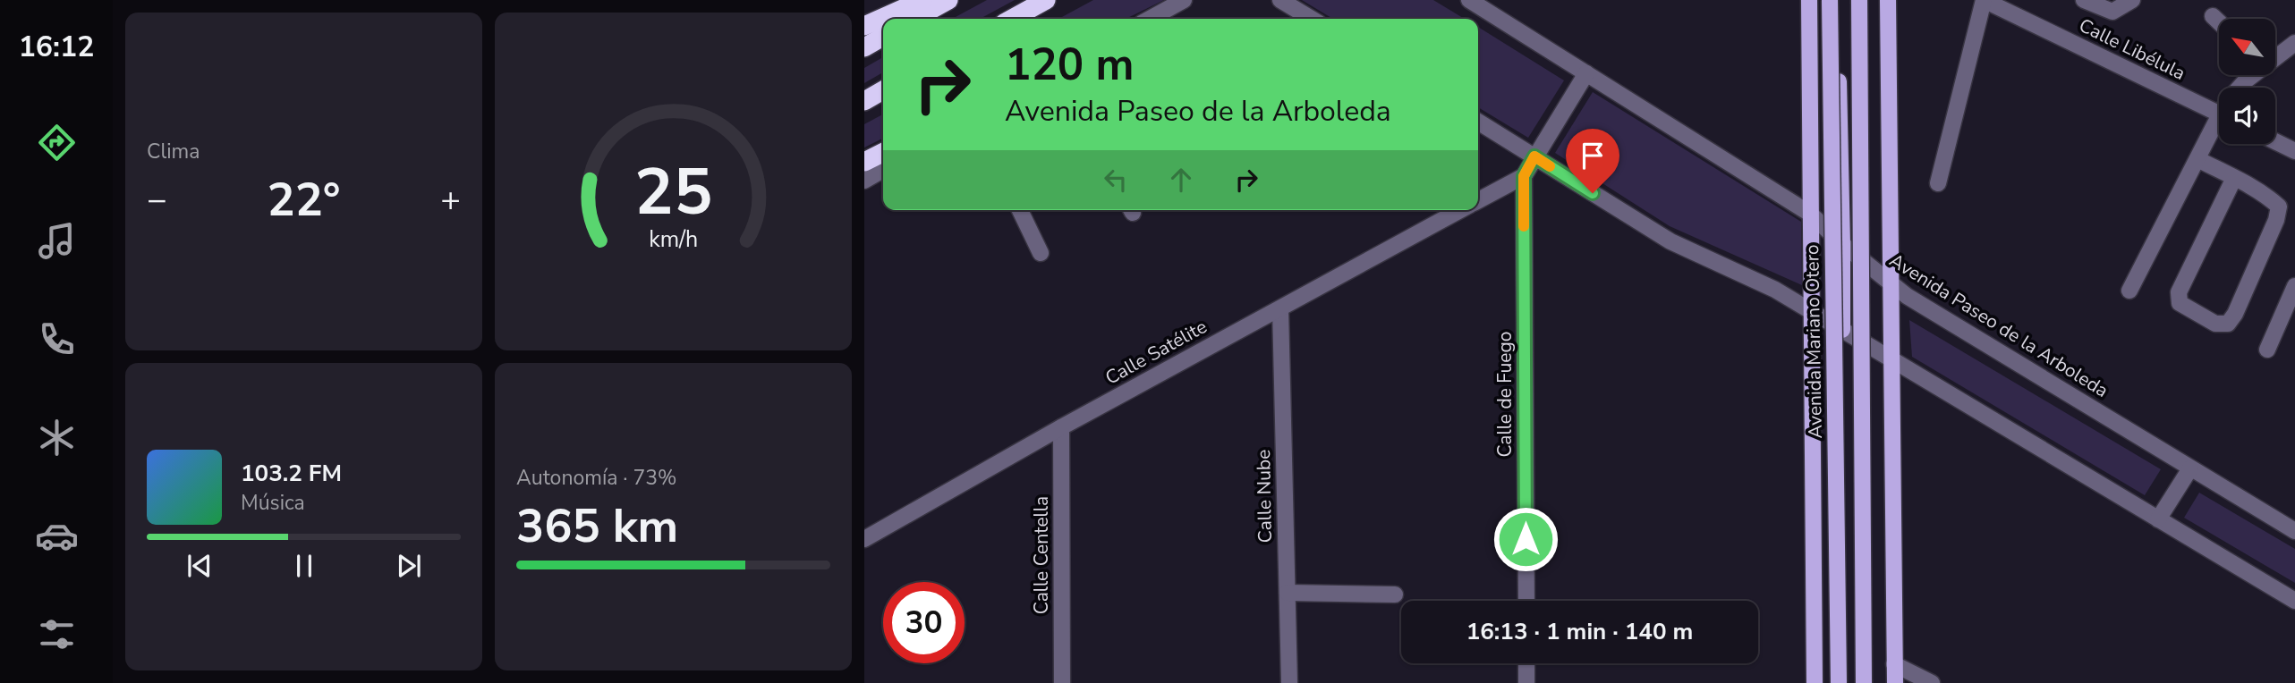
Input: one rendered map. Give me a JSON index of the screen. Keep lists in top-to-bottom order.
{
  "streets": {
    "main road": ["Avenida Mariano Otero"],
    "street": [
      "Calle Libélula",
      "Avenida Paseo de la Arboleda",
      "Calle Satélite",
      "Calle de Fuego",
      "Calle Nube",
      "Calle Centella"
    ]
  },
  "crossings": [
    ["Avenida Paseo de la Arboleda", "Avenida Mariano Otero"],
    ["Calle Satélite", "Calle de Fuego"],
    ["Calle Satélite", "Calle Nube"],
    ["Calle Satélite", "Calle Centella"]
  ],
  "north": "top left",
  "page": {
    "tabs": "16:12",
    "tile": [
      "Clima",
      ["Autonomía · 73%", "365 km"]
    ],
    "turn": ["120 m", "Avenida Paseo de la Arboleda"],
    "heat": ["−", "22°", "+"],
    "song": ["103.2 FM", "Música"],
    "limit": "30",
    "trip": "16:13 · 1 min · 140 m",
    "gauge": ["25", "km/h"]
  }
}
